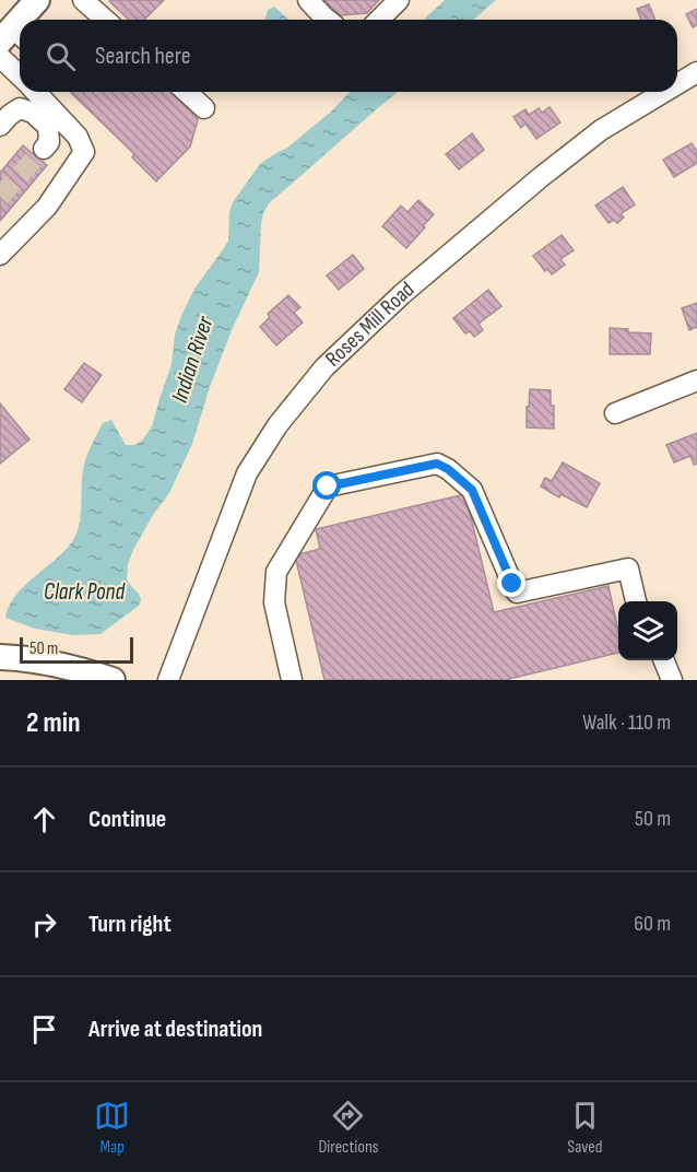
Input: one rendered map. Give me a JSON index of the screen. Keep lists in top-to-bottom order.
{
  "streets": {
    "street": ["Roses Mill Road"]
  },
  "water": ["Indian River", "Clark Pond"],
  "scale_bar": "50 m",
  "page": {
    "search": "Search here",
    "scale": "50 m",
    "heading": ["2 min", "Walk · 110 m"],
    "list": [
      ["Continue", "50 m"],
      ["Turn right", "60 m"],
      "Arrive at destination"
    ],
    "nav": ["Map", "Directions", "Saved"]
  }
}
